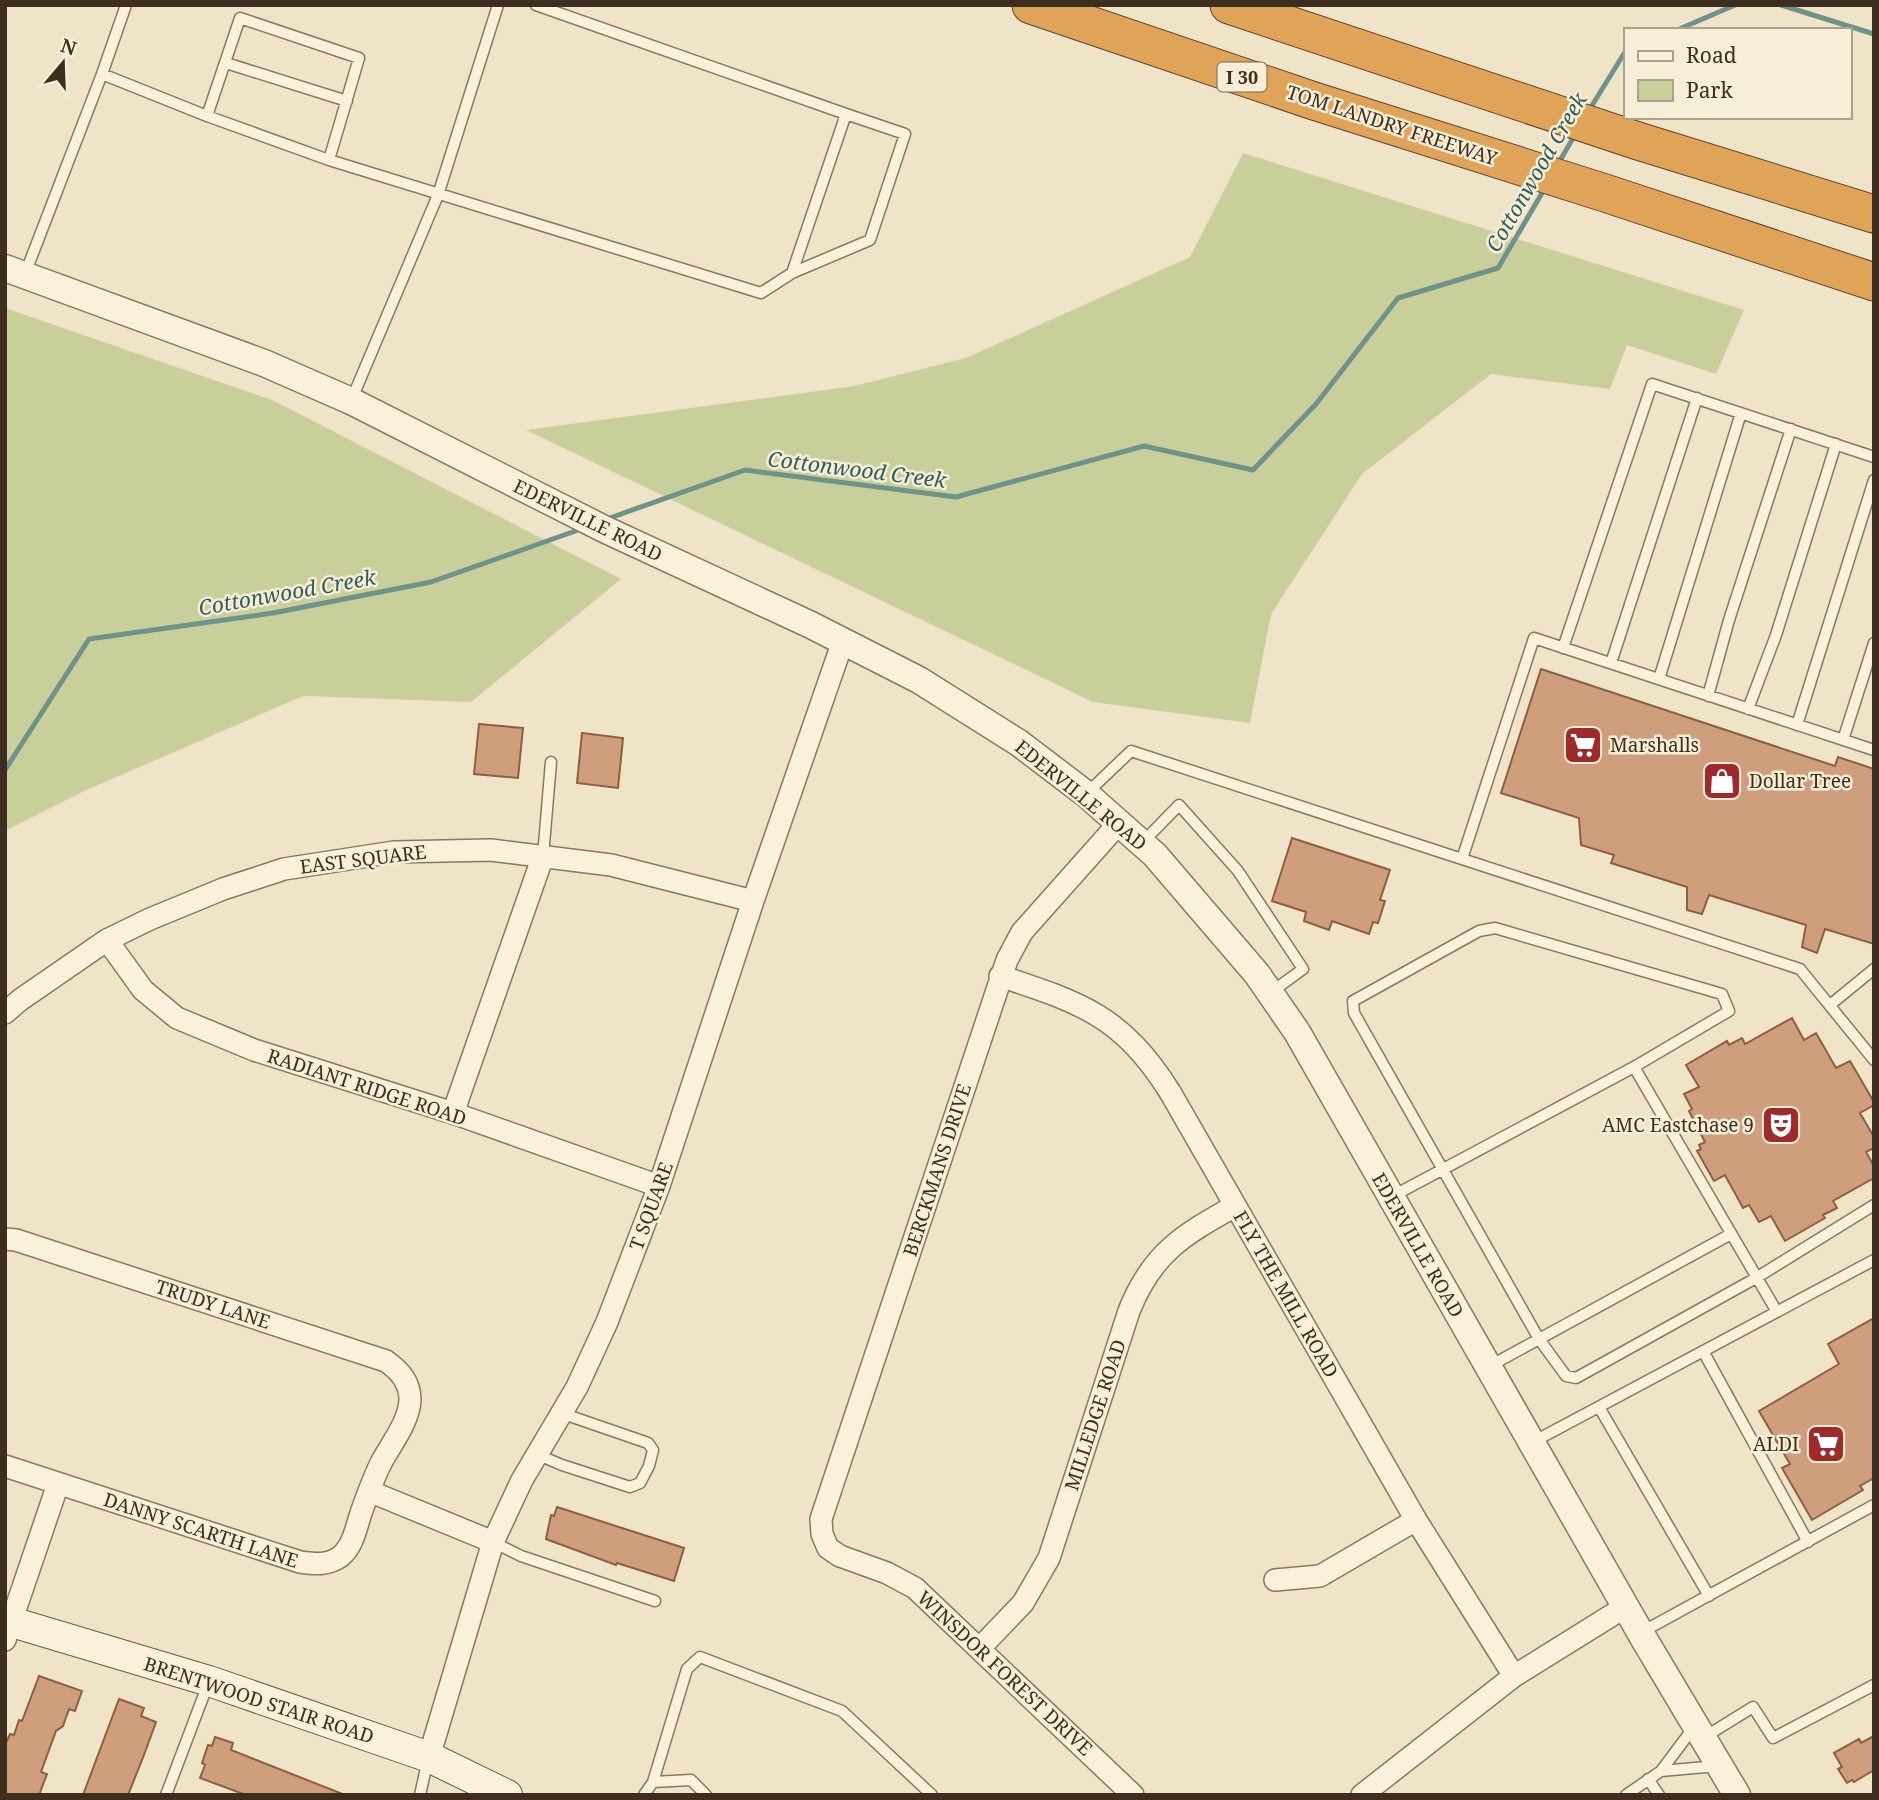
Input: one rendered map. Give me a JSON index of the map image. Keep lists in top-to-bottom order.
{
  "streets": {
    "highway": ["I 30", "TOM LANDRY FREEWAY"],
    "main road": ["BRENTWOOD STAIR ROAD"],
    "street": [
      "EDERVILLE ROAD",
      "EAST SQUARE",
      "RADIANT RIDGE ROAD",
      "BERCKMANS DRIVE",
      "T SQUARE",
      "FLY THE MILL ROAD",
      "TRUDY LANE",
      "MILLEDGE ROAD",
      "DANNY SCARTH LANE",
      "WINSDOR FOREST DRIVE"
    ]
  },
  "crossings": [
    ["EDERVILLE ROAD", "BERCKMANS DRIVE"],
    ["EDERVILLE ROAD", "T SQUARE"],
    ["EAST SQUARE", "RADIANT RIDGE ROAD"],
    ["EAST SQUARE", "T SQUARE"],
    ["RADIANT RIDGE ROAD", "T SQUARE"],
    ["BERCKMANS DRIVE", "FLY THE MILL ROAD"],
    ["BERCKMANS DRIVE", "WINSDOR FOREST DRIVE"],
    ["T SQUARE", "BRENTWOOD STAIR ROAD"],
    ["FLY THE MILL ROAD", "MILLEDGE ROAD"],
    ["TRUDY LANE", "DANNY SCARTH LANE"],
    ["MILLEDGE ROAD", "WINSDOR FOREST DRIVE"]
  ],
  "water": ["Cottonwood Creek"],
  "places": {
    "supermarket": ["Marshalls", "ALDI"],
    "shop": ["Dollar Tree"],
    "theatre": ["AMC Eastchase 9"]
  },
  "legend": ["Road", "Park"],
  "north": "top"
}
